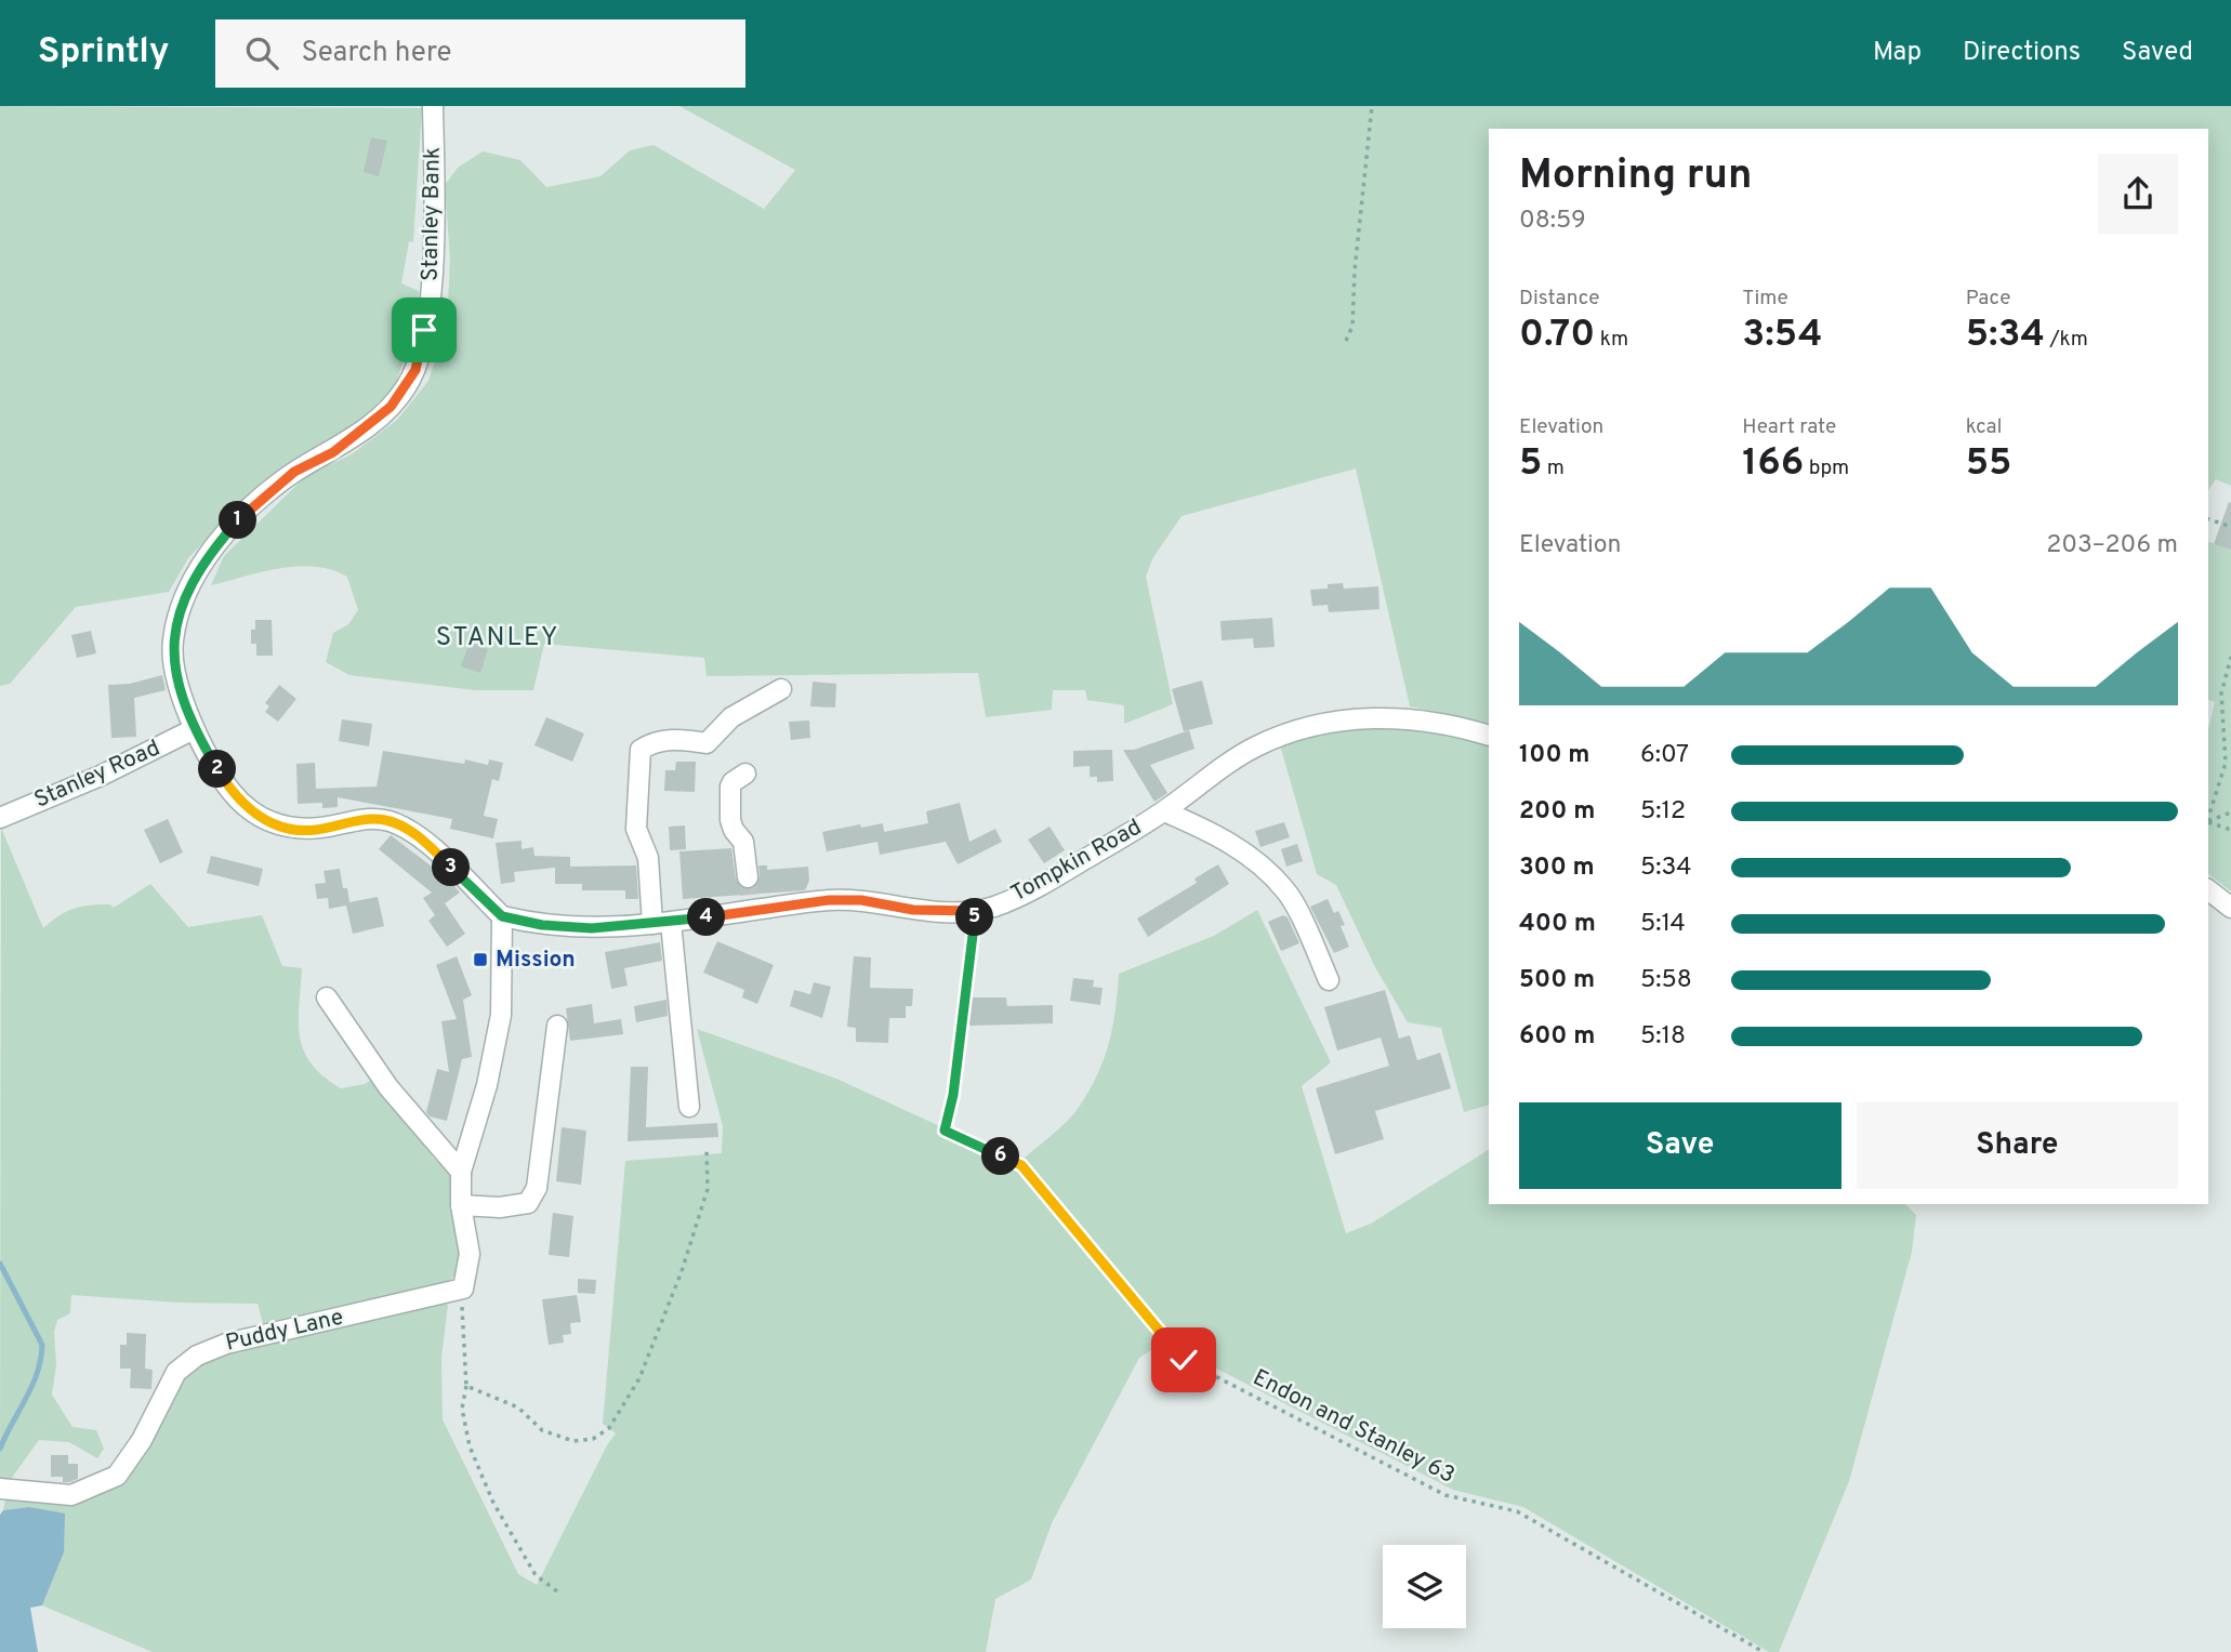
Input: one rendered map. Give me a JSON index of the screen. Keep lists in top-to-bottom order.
{
  "streets": {
    "street": [
      "Stanley Bank",
      "Stanley Road",
      "Tompkin Road",
      "Puddy Lane"
    ],
    "path": ["Endon and Stanley 63"]
  },
  "crossings": [
    ["Stanley Bank", "Stanley Road"],
    ["Stanley Bank", "Tompkin Road"],
    ["Tompkin Road", "Endon and Stanley 63"]
  ],
  "districts": ["STANLEY"],
  "places": {
    "transit": ["Mission"]
  },
  "page": {
    "header": "Sprintly",
    "search": "Search here",
    "nav": ["Map", "Directions", "Saved"],
    "heading": ["Morning run", "08:59"],
    "stats": [
      ["Distance", "0.70 km"],
      ["Time", "3:54"],
      ["Pace", "5:34 /km"],
      ["Elevation", "5 m"],
      ["Heart rate", "166 bpm"],
      ["kcal", "55"]
    ],
    "pins": [
      "1",
      "2",
      "3",
      "4",
      "5",
      "6"
    ],
    "chart": ["Elevation", "203–206 m"],
    "list": [
      {
        "name": "100 m",
        "note": "6:07"
      },
      {
        "name": "200 m",
        "note": "5:12"
      },
      {
        "name": "300 m",
        "note": "5:34"
      },
      {
        "name": "400 m",
        "note": "5:14"
      },
      {
        "name": "500 m",
        "note": "5:58"
      },
      {
        "name": "600 m",
        "note": "5:18"
      }
    ],
    "buttons": ["Save", "Share"]
  }
}
